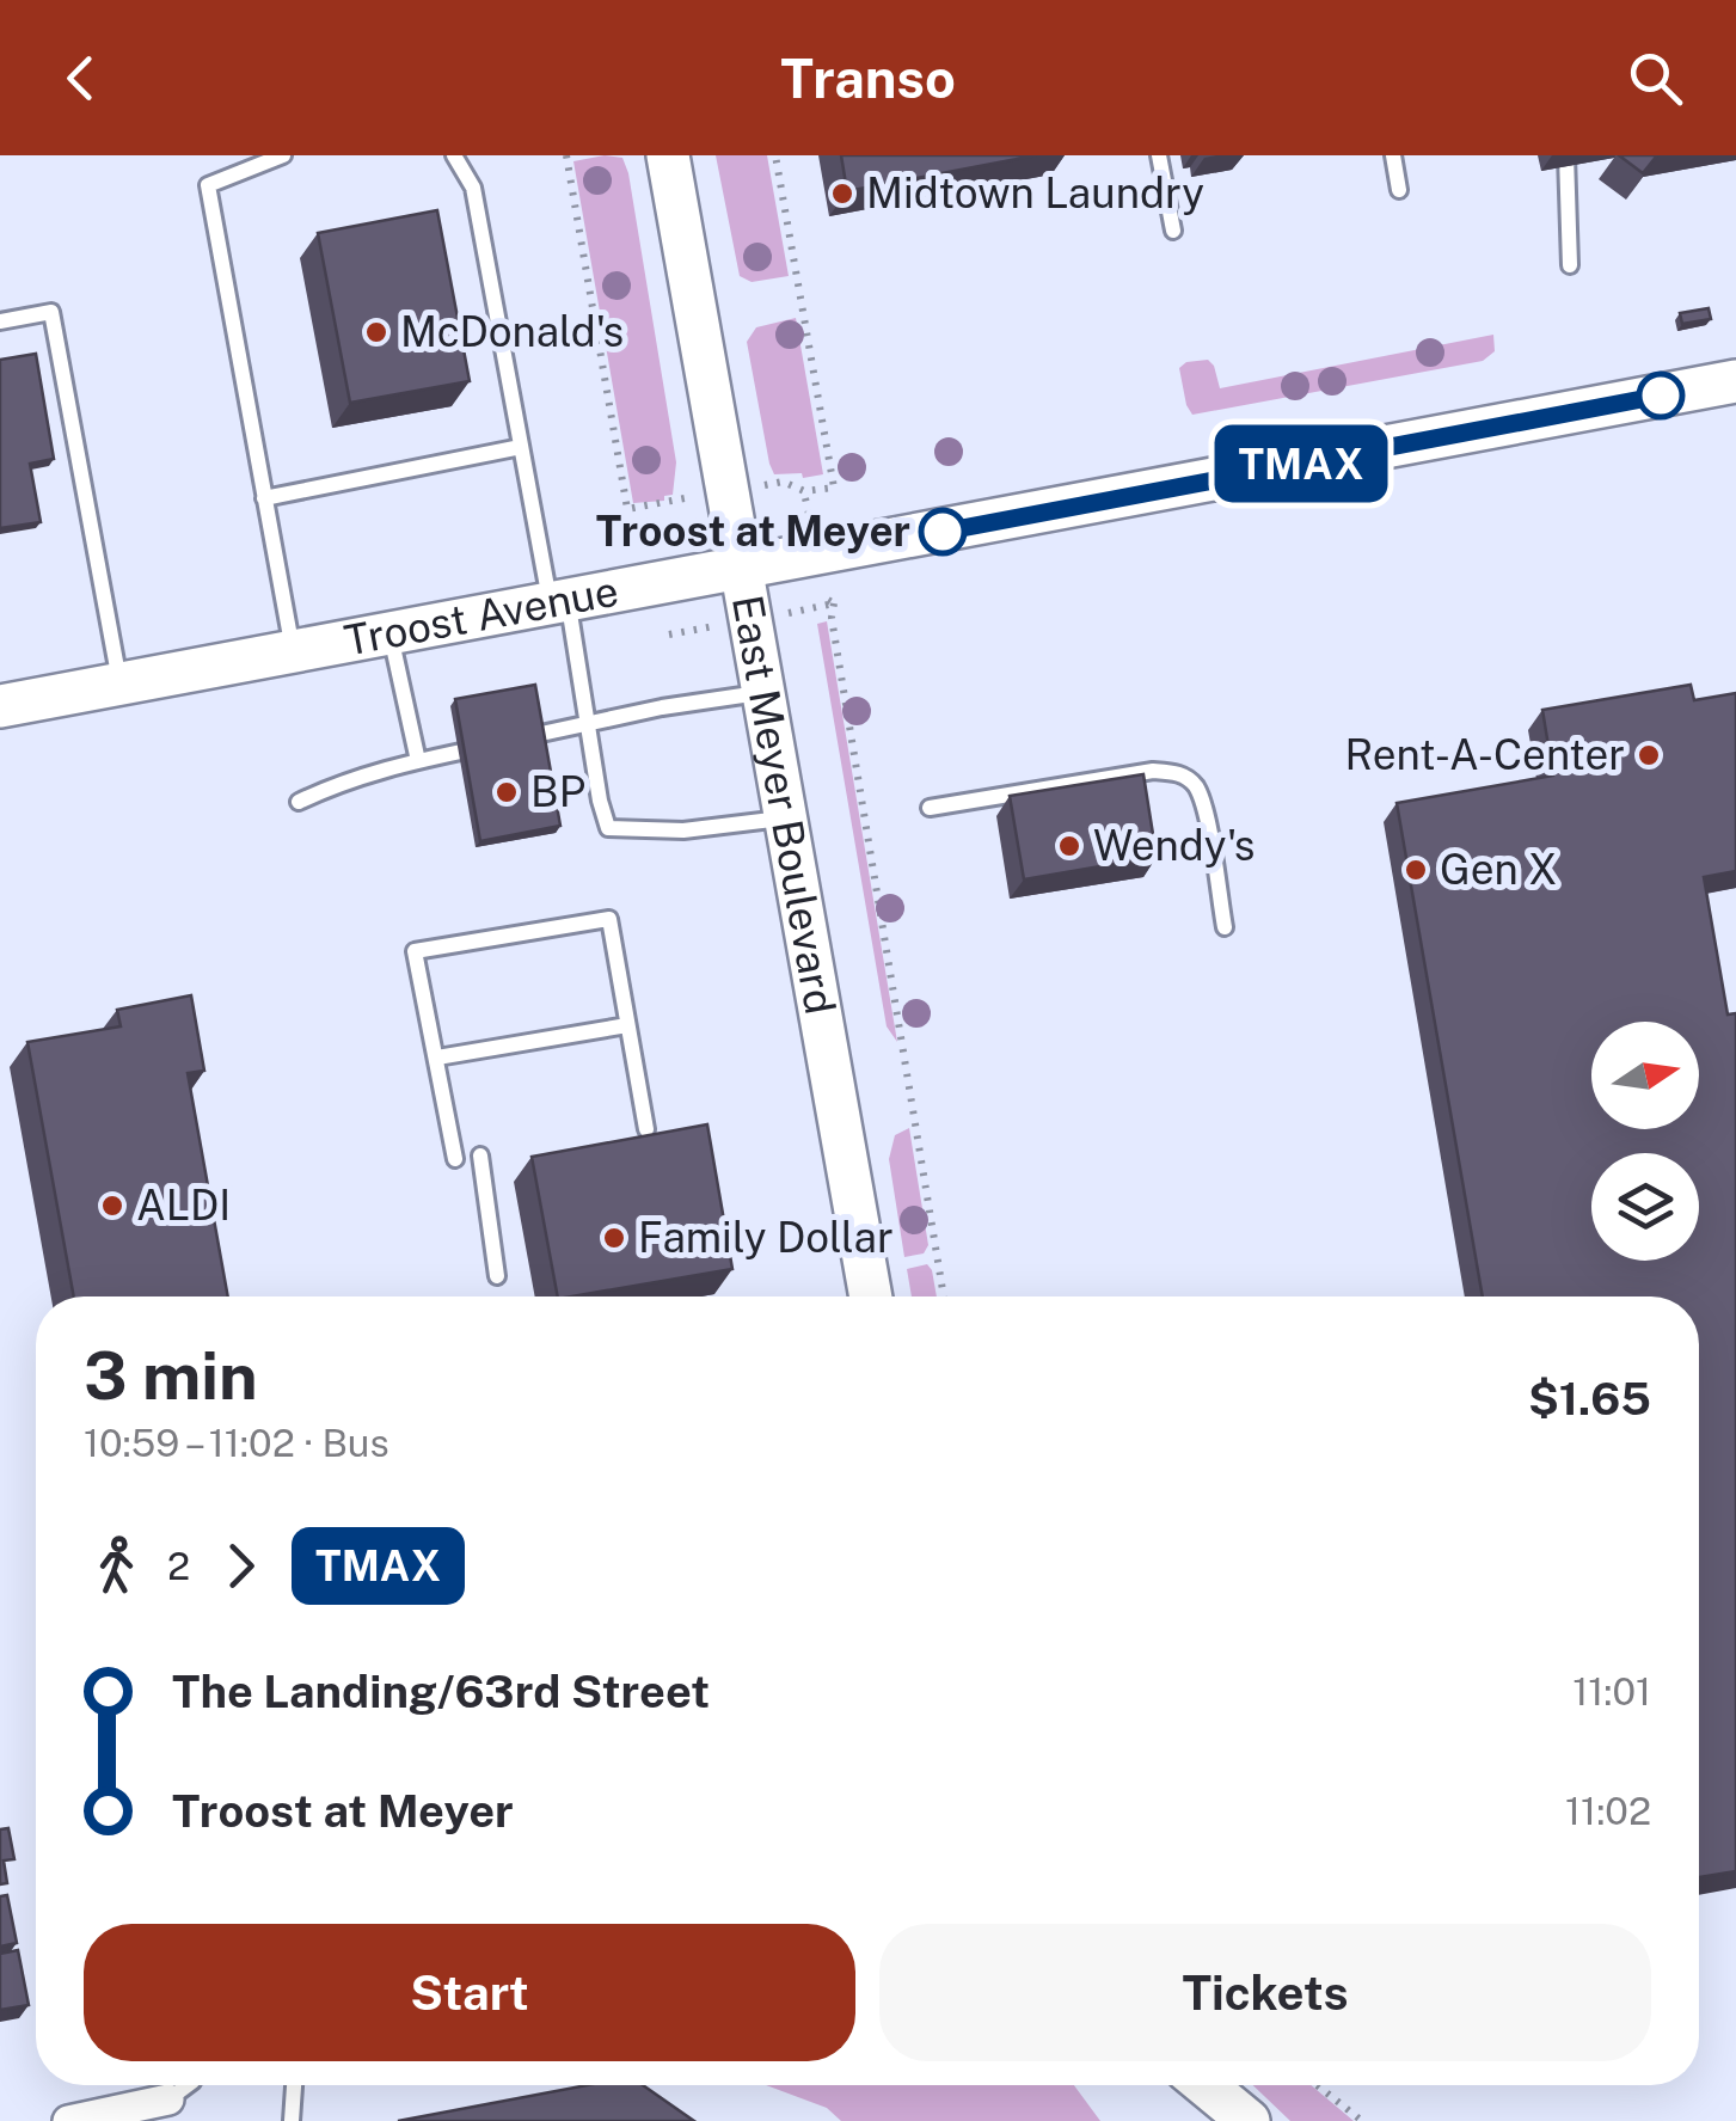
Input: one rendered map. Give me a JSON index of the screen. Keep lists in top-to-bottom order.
{
  "streets": {
    "main road": ["Troost Avenue", "East Meyer Boulevard"]
  },
  "crossings": [
    ["Troost Avenue", "East Meyer Boulevard"]
  ],
  "places": [
    "Midtown Laundry",
    "McDonald's",
    "Troost at Meyer",
    "Rent-A-Center",
    "BP",
    "Wendy's",
    "Gen X",
    "ALDI",
    "Family Dollar"
  ],
  "lines": ["bus line TMAX"],
  "north": "right",
  "page": {
    "header": "Transo",
    "on_map": "TMAX",
    "heading": ["3 min", "10:59 – 11:02 · Bus", "$1.65"],
    "legs": ["2", "TMAX"],
    "list": [
      {
        "name": "The Landing/63rd Street",
        "value": "11:01"
      },
      {
        "name": "Troost at Meyer",
        "value": "11:02"
      }
    ],
    "buttons": ["Start", "Tickets"]
  }
}
